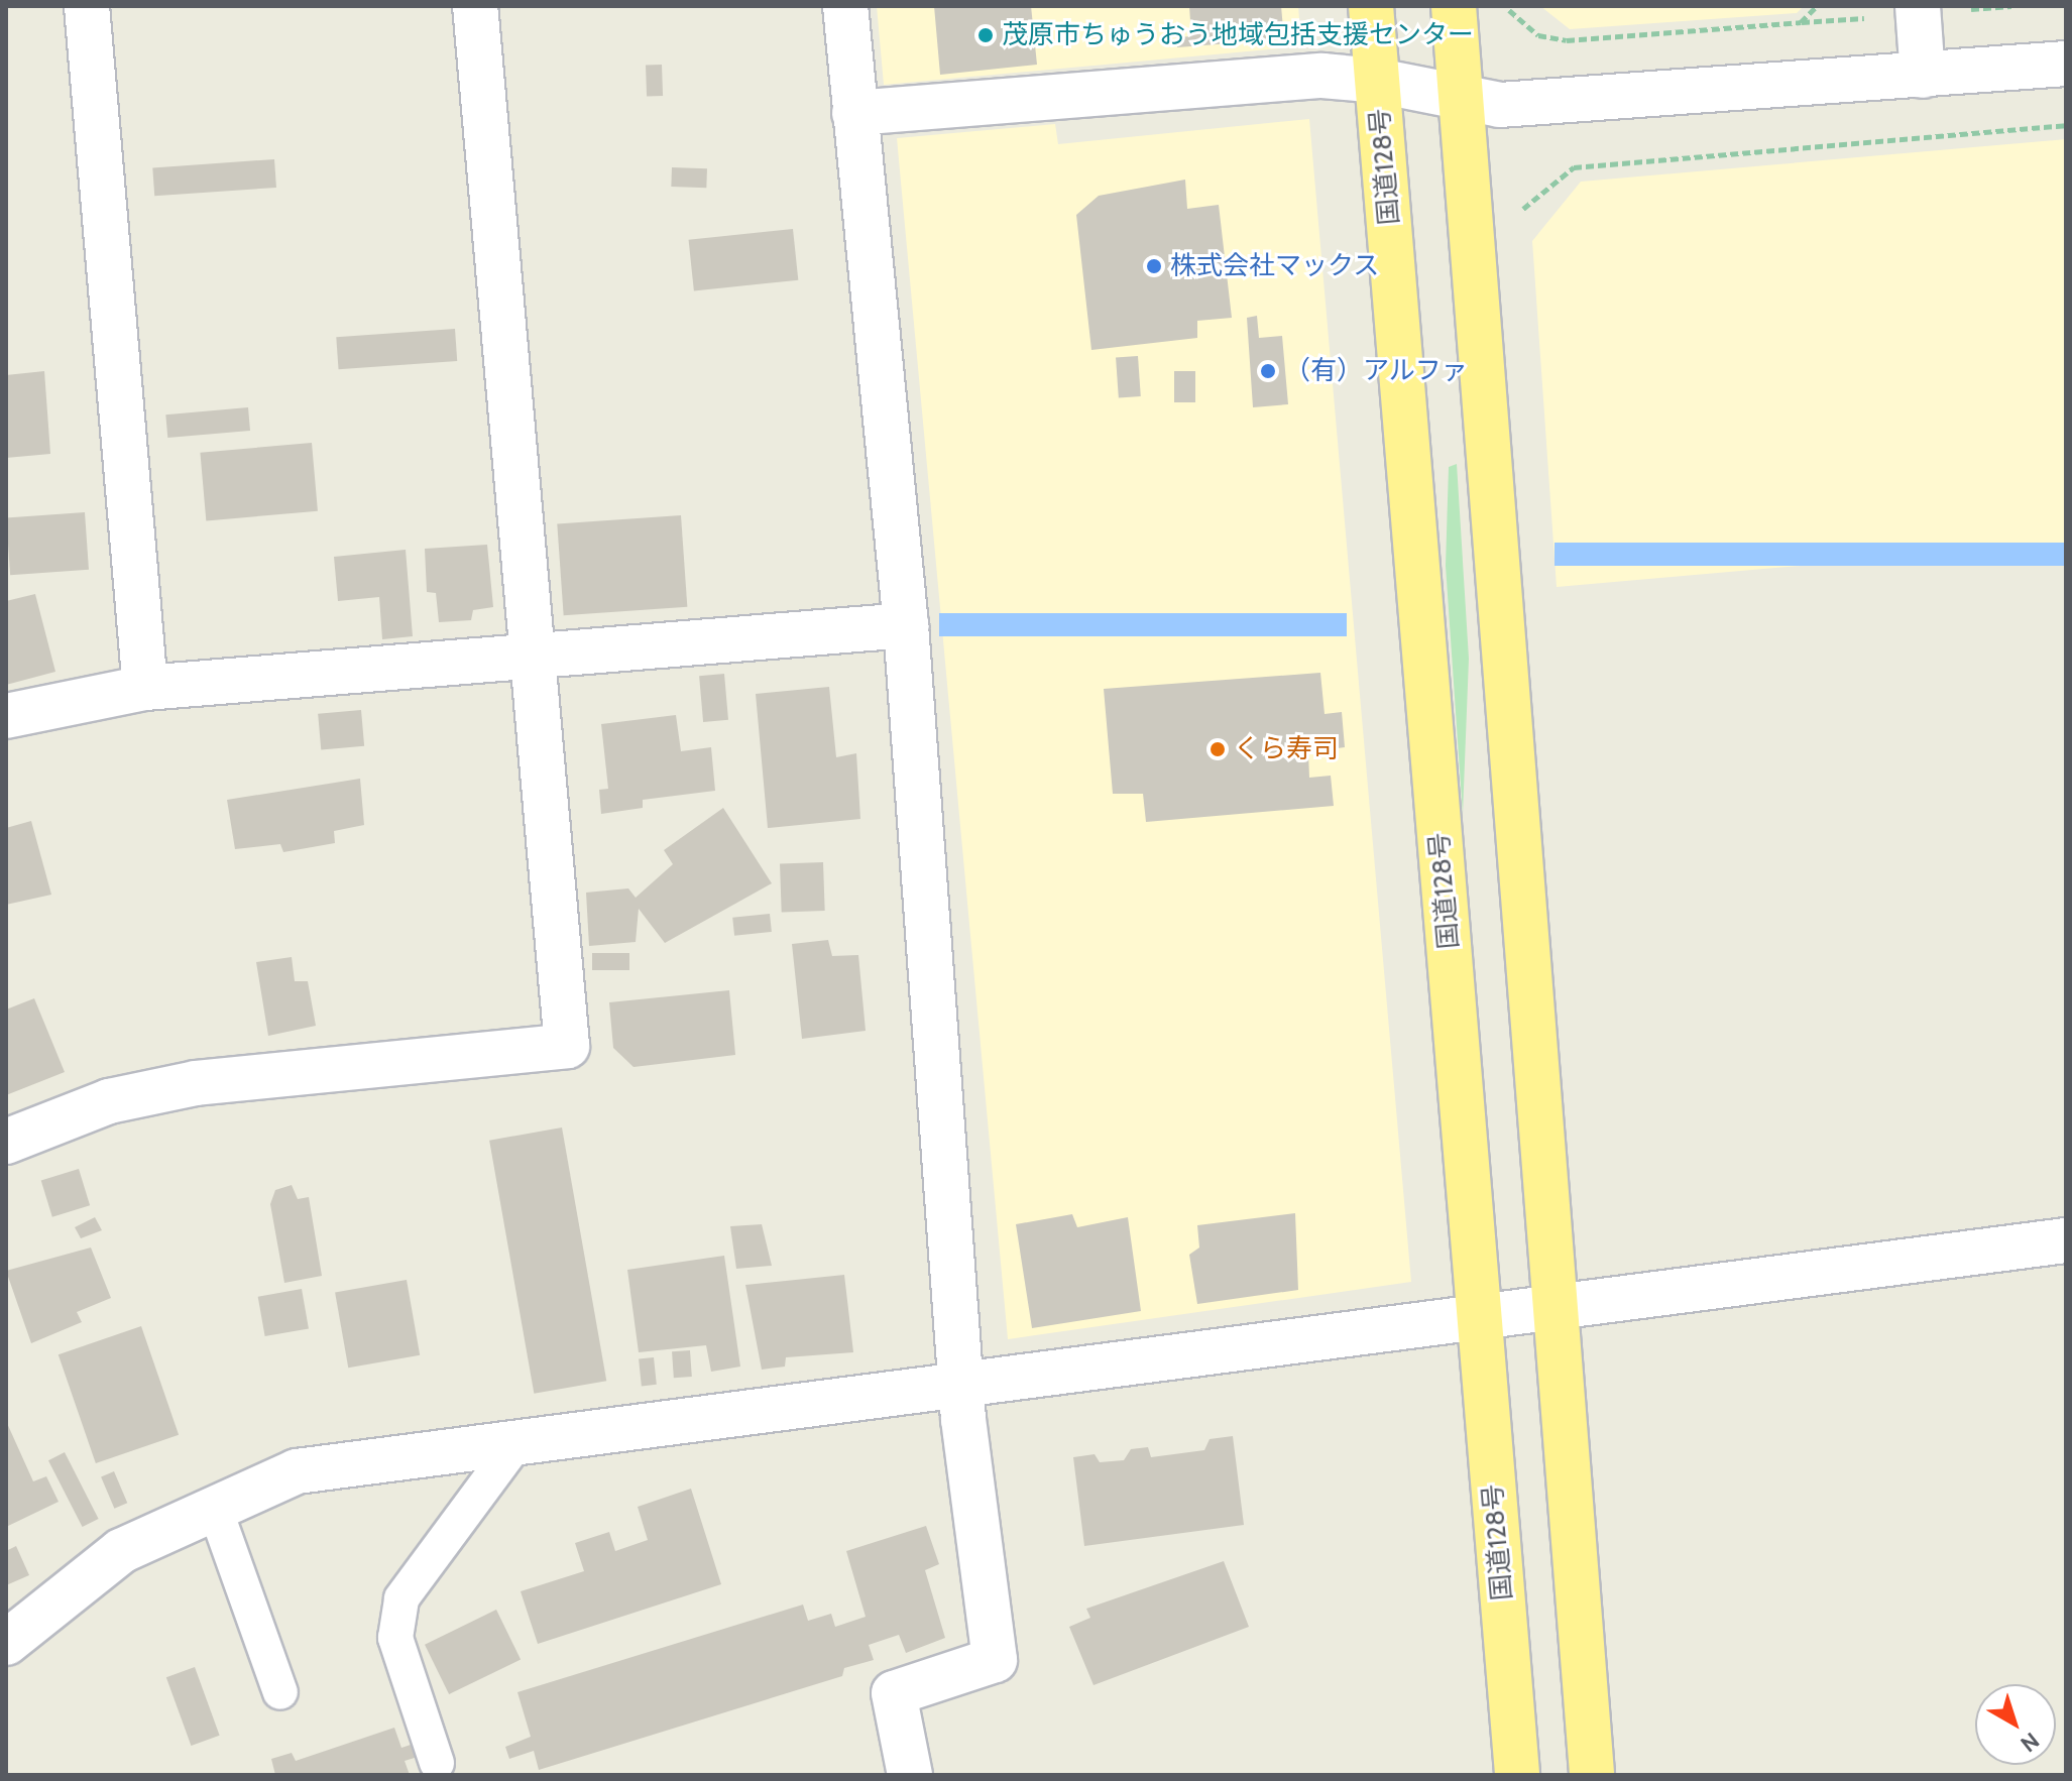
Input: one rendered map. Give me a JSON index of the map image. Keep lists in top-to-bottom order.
{
  "streets": {
    "highway": ["国道128号"]
  },
  "places": [
    "茂原市ちゅうおう地域包括支援センター",
    "株式会社マックス",
    "（有）アルファ",
    "くら寿司"
  ],
  "north": "bottom right"
}
